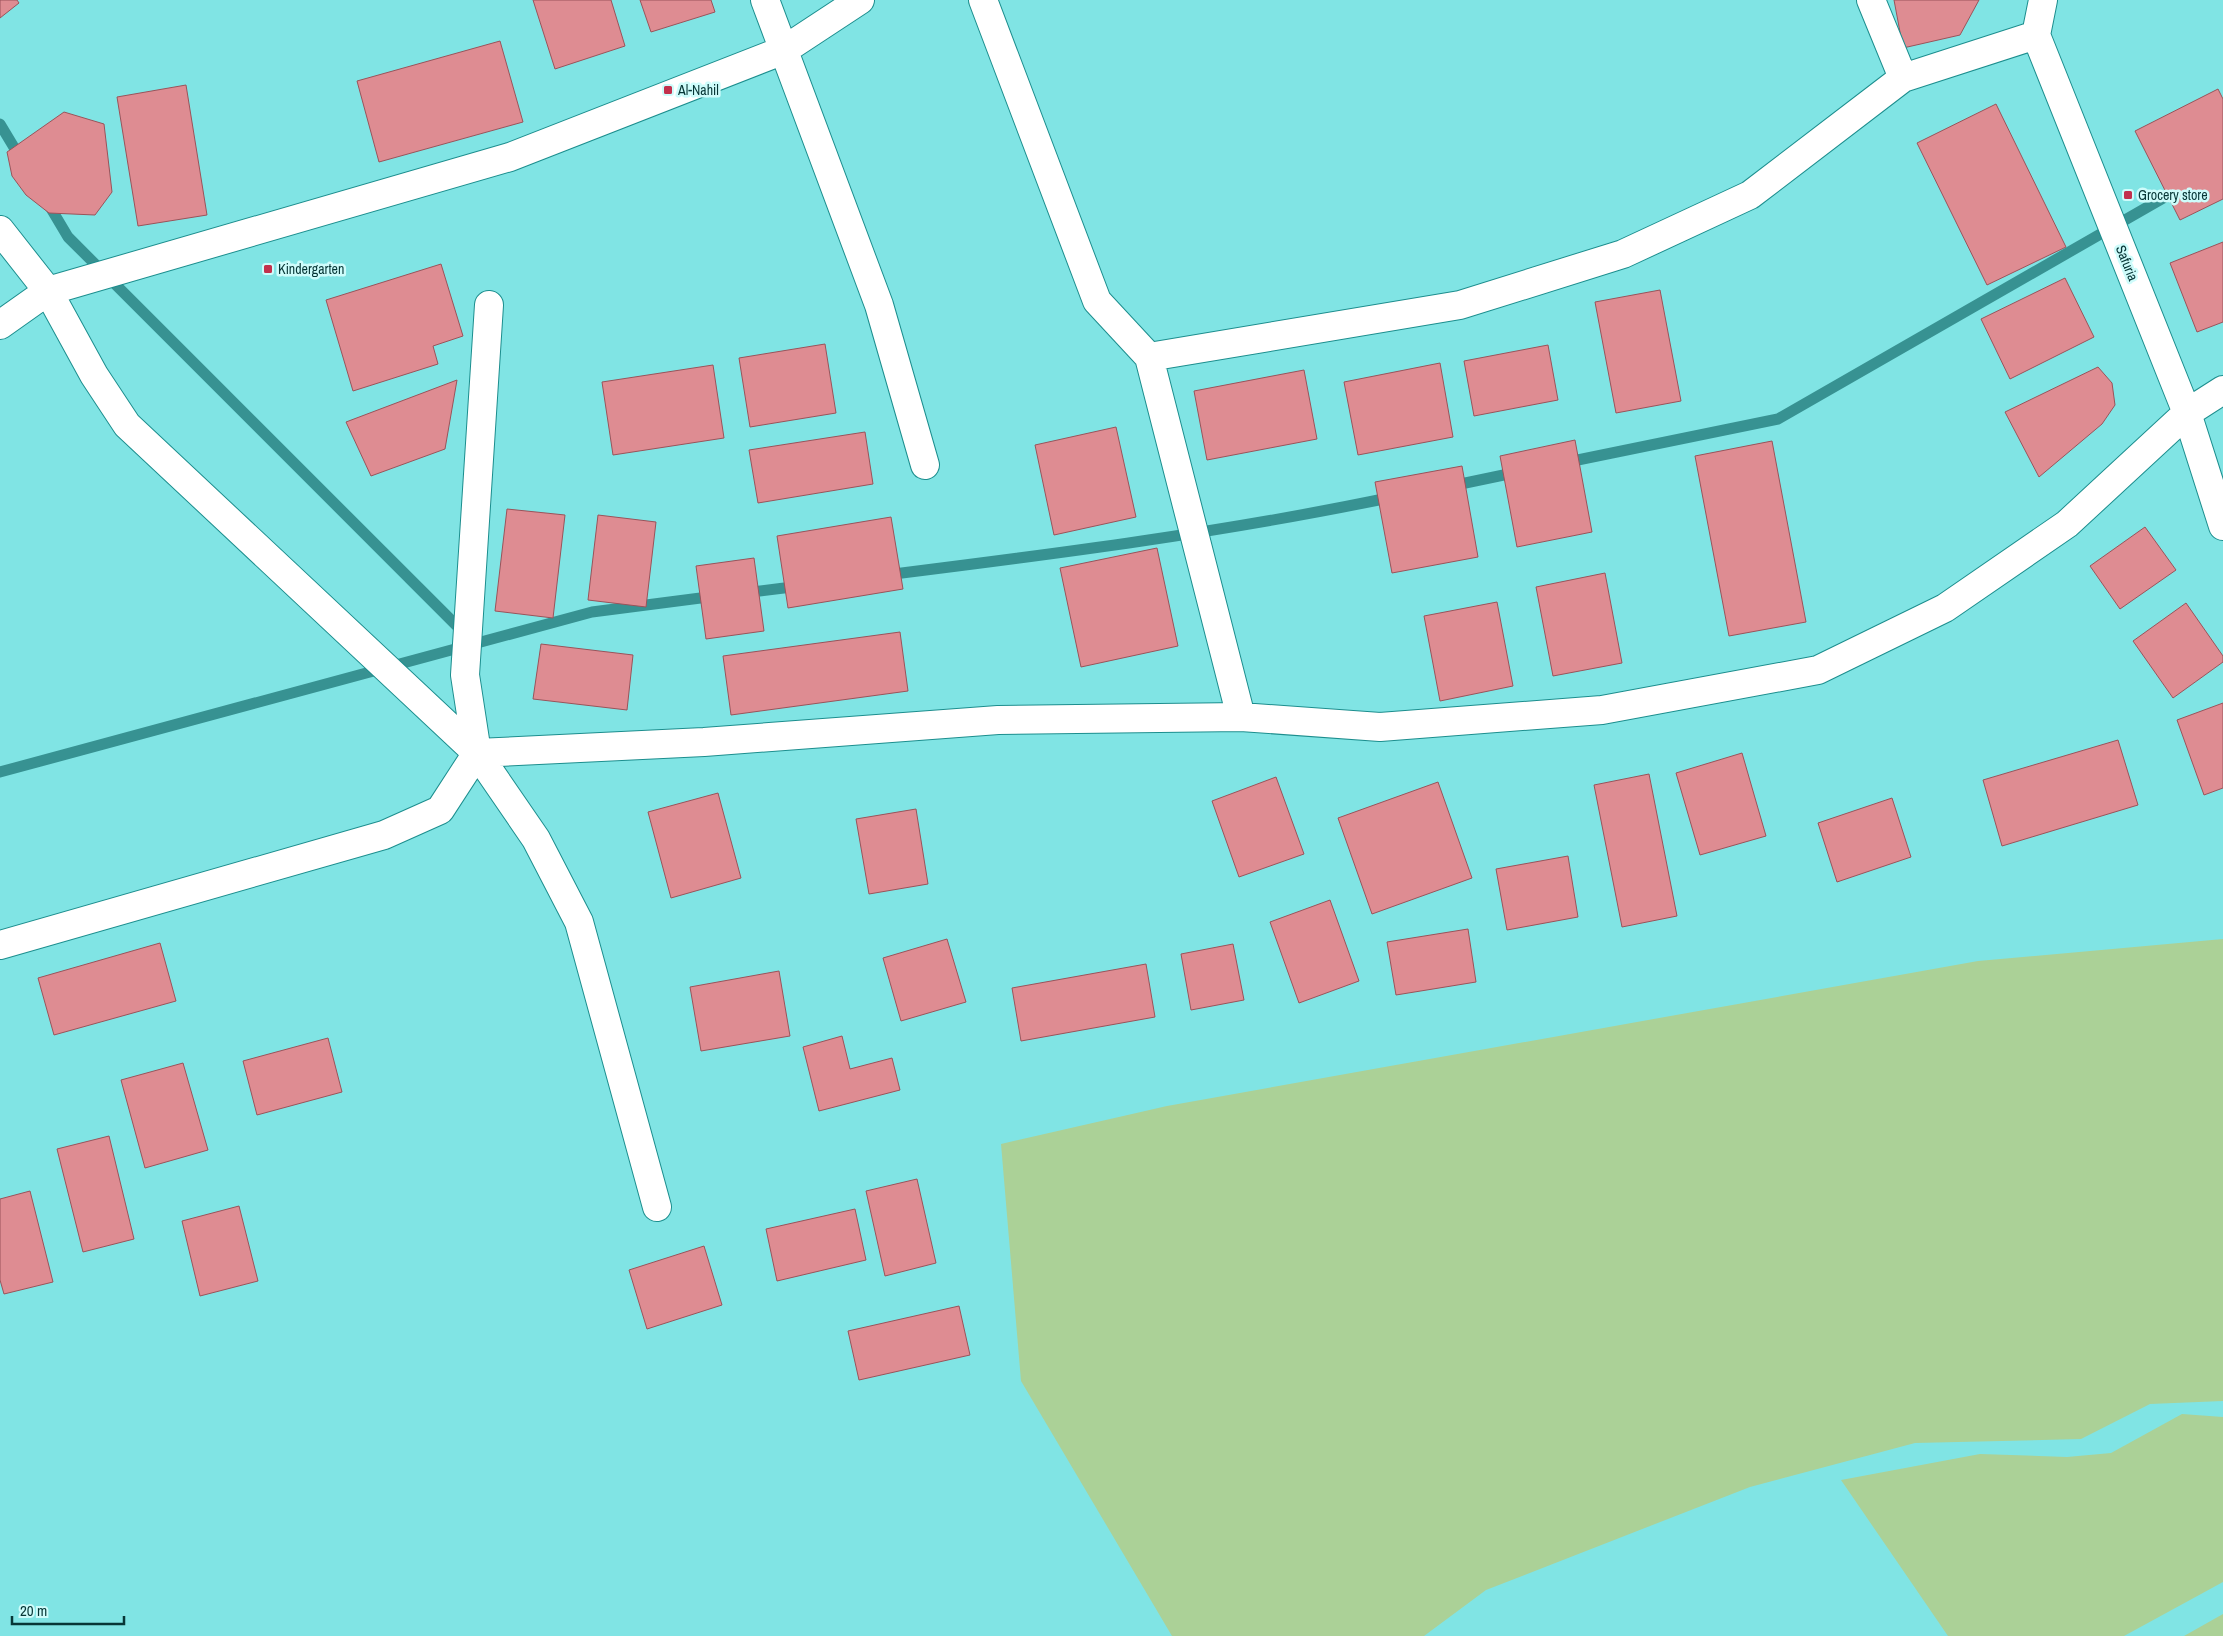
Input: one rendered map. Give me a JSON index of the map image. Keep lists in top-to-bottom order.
{
  "streets": {
    "street": ["Safuria"]
  },
  "places": {
    "transit": ["Al-Nahil", "Grocery store", "Kindergarten"]
  },
  "scale_bar": "20 m"
}
